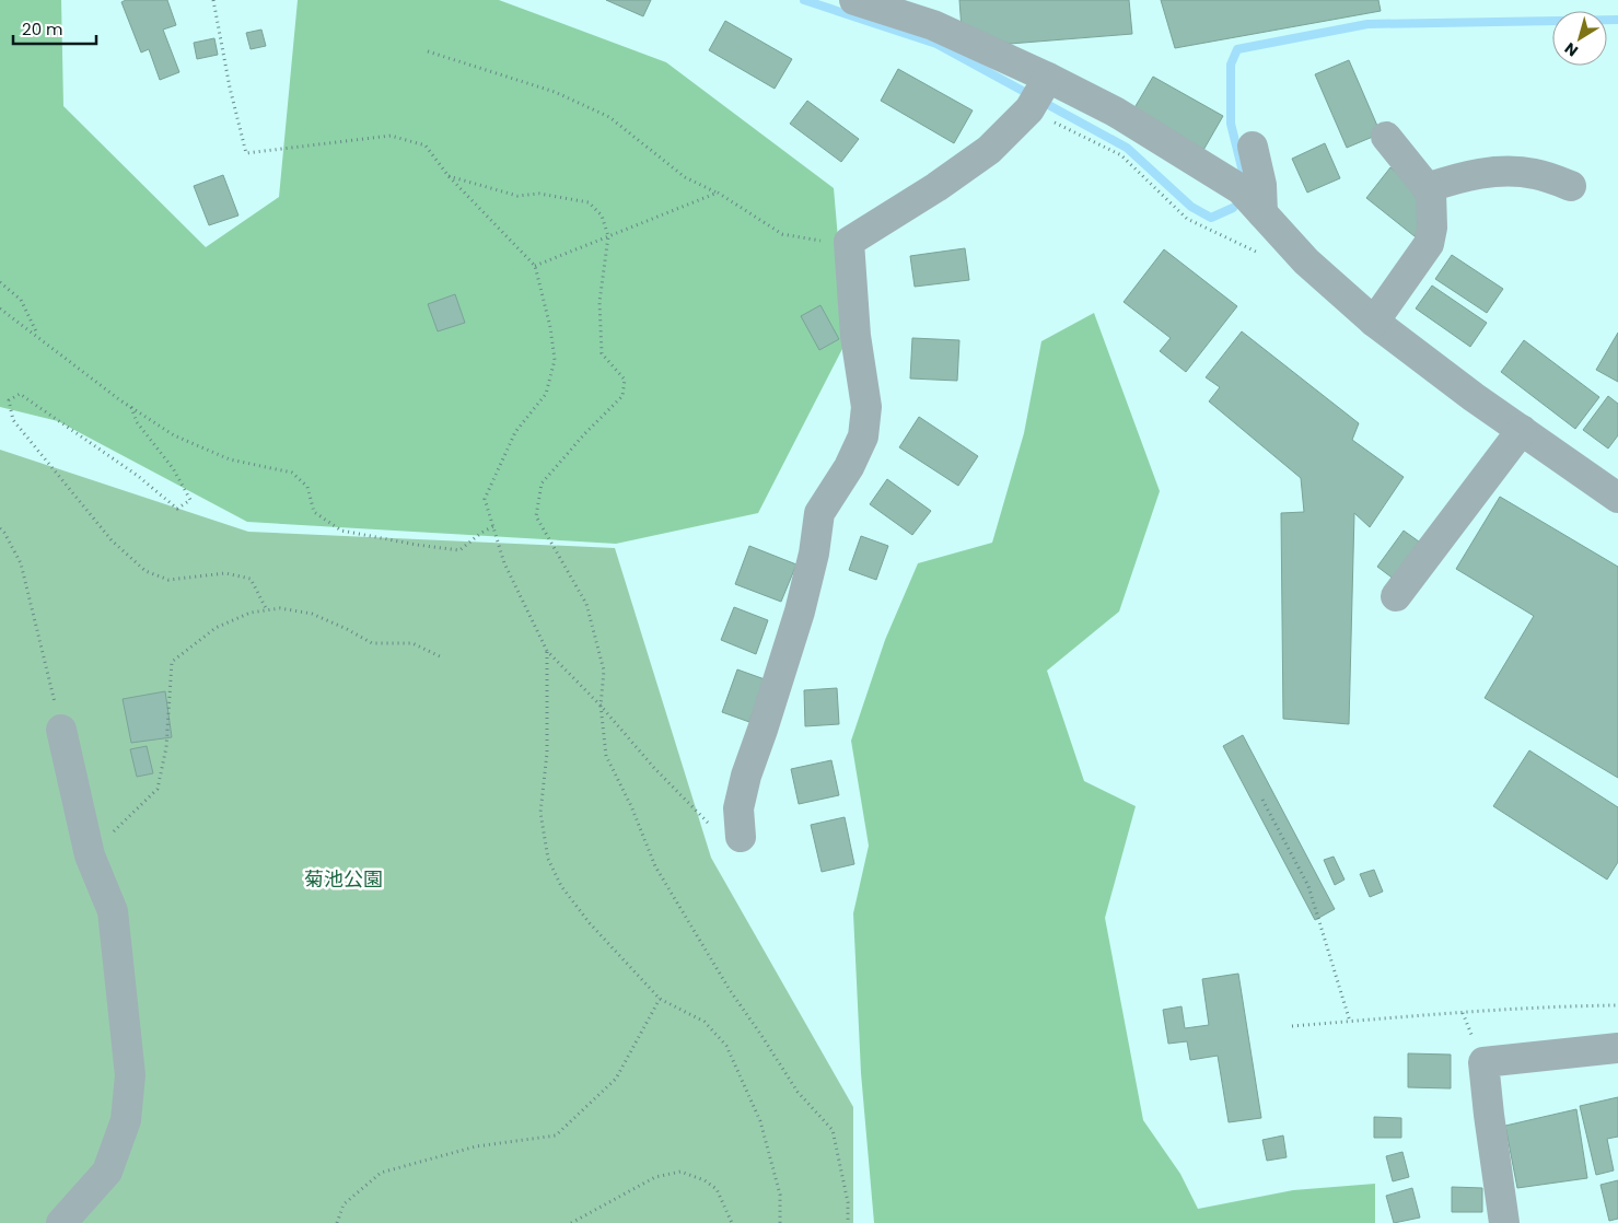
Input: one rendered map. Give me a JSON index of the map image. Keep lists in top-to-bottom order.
{
  "parks": ["菊池公園"],
  "scale_bar": "20 m",
  "north": "bottom left"
}
